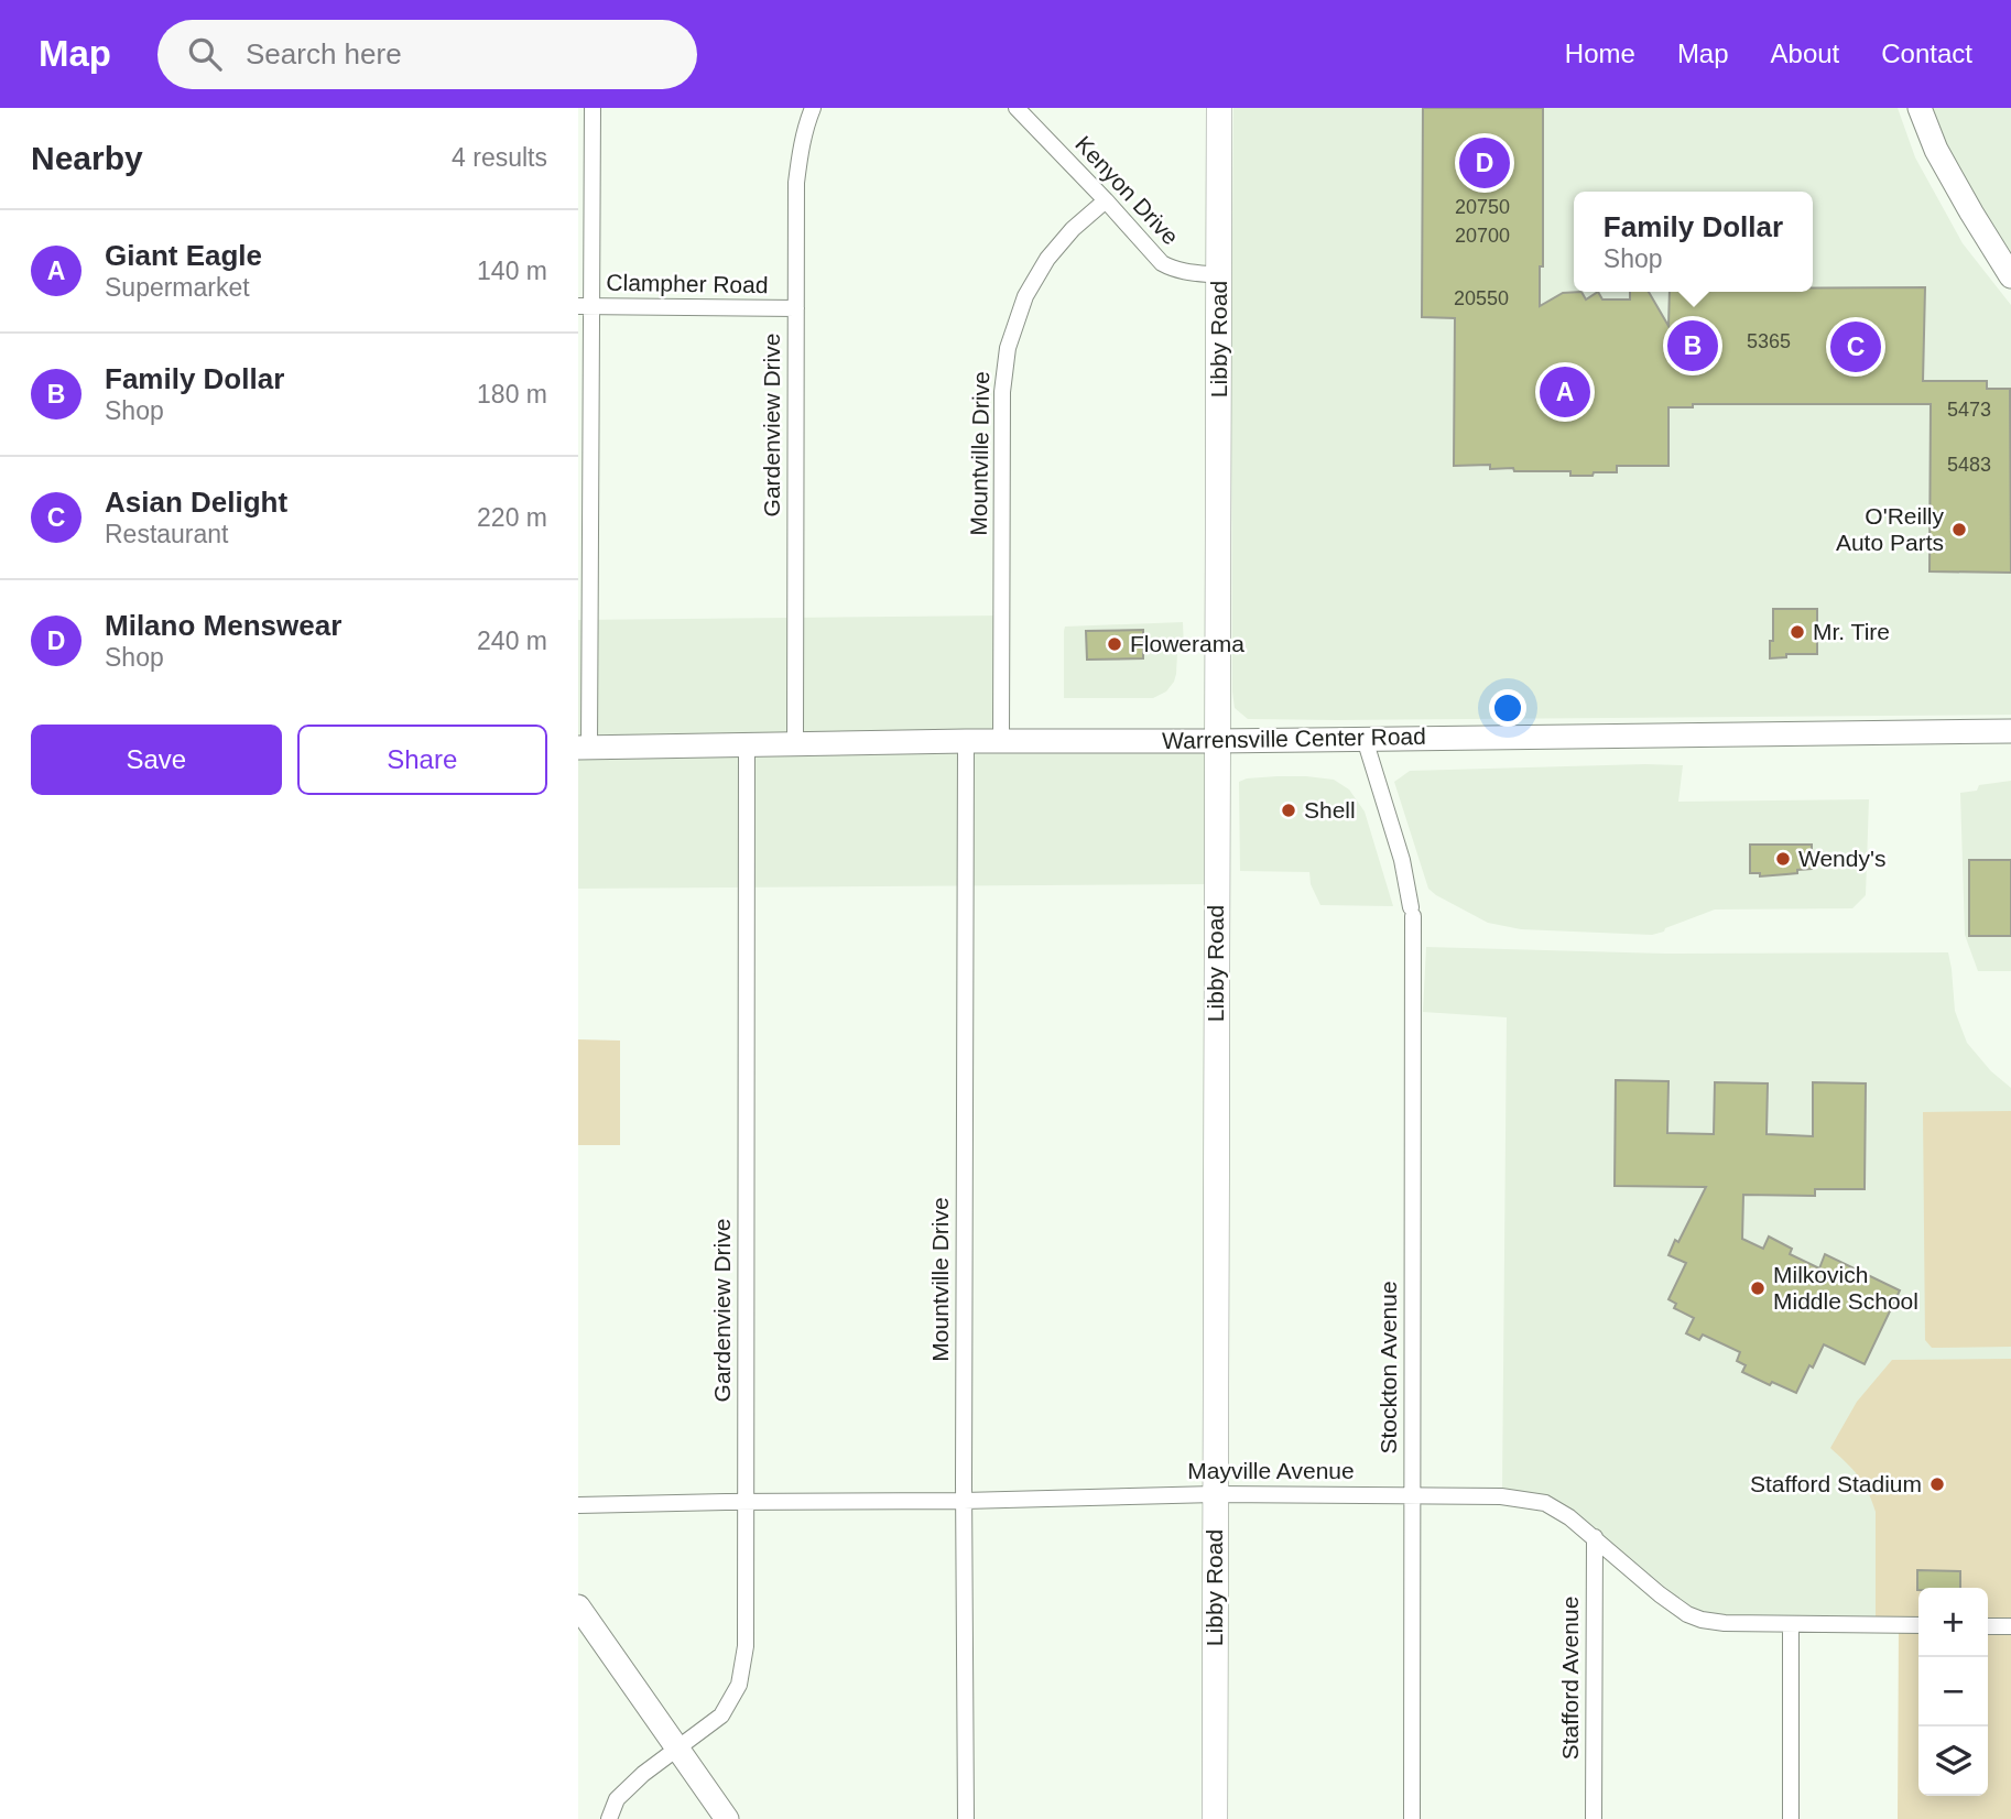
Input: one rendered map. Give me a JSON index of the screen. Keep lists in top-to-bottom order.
{
  "streets": {
    "main road": ["Libby Road", "Warrensville Center Road"],
    "street": [
      "Kenyon Drive",
      "Clampher Road",
      "Gardenview Drive",
      "Mountville Drive",
      "Stockton Avenue",
      "Mayville Avenue",
      "Stafford Avenue"
    ]
  },
  "crossings": [
    ["Kenyon Drive", "Libby Road"],
    ["Kenyon Drive", "Mountville Drive"],
    ["Clampher Road", "Gardenview Drive"],
    ["Libby Road", "Warrensville Center Road"],
    ["Libby Road", "Mayville Avenue"],
    ["Gardenview Drive", "Warrensville Center Road"],
    ["Gardenview Drive", "Mayville Avenue"],
    ["Mountville Drive", "Warrensville Center Road"],
    ["Mountville Drive", "Mayville Avenue"],
    ["Warrensville Center Road", "Stockton Avenue"],
    ["Stockton Avenue", "Mayville Avenue"],
    ["Mayville Avenue", "Stafford Avenue"]
  ],
  "places": [
    "O'Reilly Auto Parts",
    "Mr. Tire",
    "Flowerama",
    "Shell",
    "Wendy's",
    "Milkovich Middle School",
    "Stafford Stadium"
  ],
  "house_numbers": [
    "20750",
    "20700",
    "20550",
    "5365",
    "5473",
    "5483"
  ],
  "page": {
    "header": "Map",
    "search": "Search here",
    "nav": [
      "Home",
      "Map",
      "About",
      "Contact"
    ],
    "heading": ["Nearby", "4 results"],
    "pins": [
      "D",
      "B",
      "C",
      "A"
    ],
    "popup": ["Family Dollar", "Shop"],
    "list": [
      {
        "mark": "A",
        "name": "Giant Eagle",
        "note": "Supermarket",
        "value": "140 m"
      },
      {
        "mark": "B",
        "name": "Family Dollar",
        "note": "Shop",
        "value": "180 m"
      },
      {
        "mark": "C",
        "name": "Asian Delight",
        "note": "Restaurant",
        "value": "220 m"
      },
      {
        "mark": "D",
        "name": "Milano Menswear",
        "note": "Shop",
        "value": "240 m"
      }
    ],
    "buttons": ["Save", "Share"],
    "map_buttons": ["+", "−"]
  }
}
